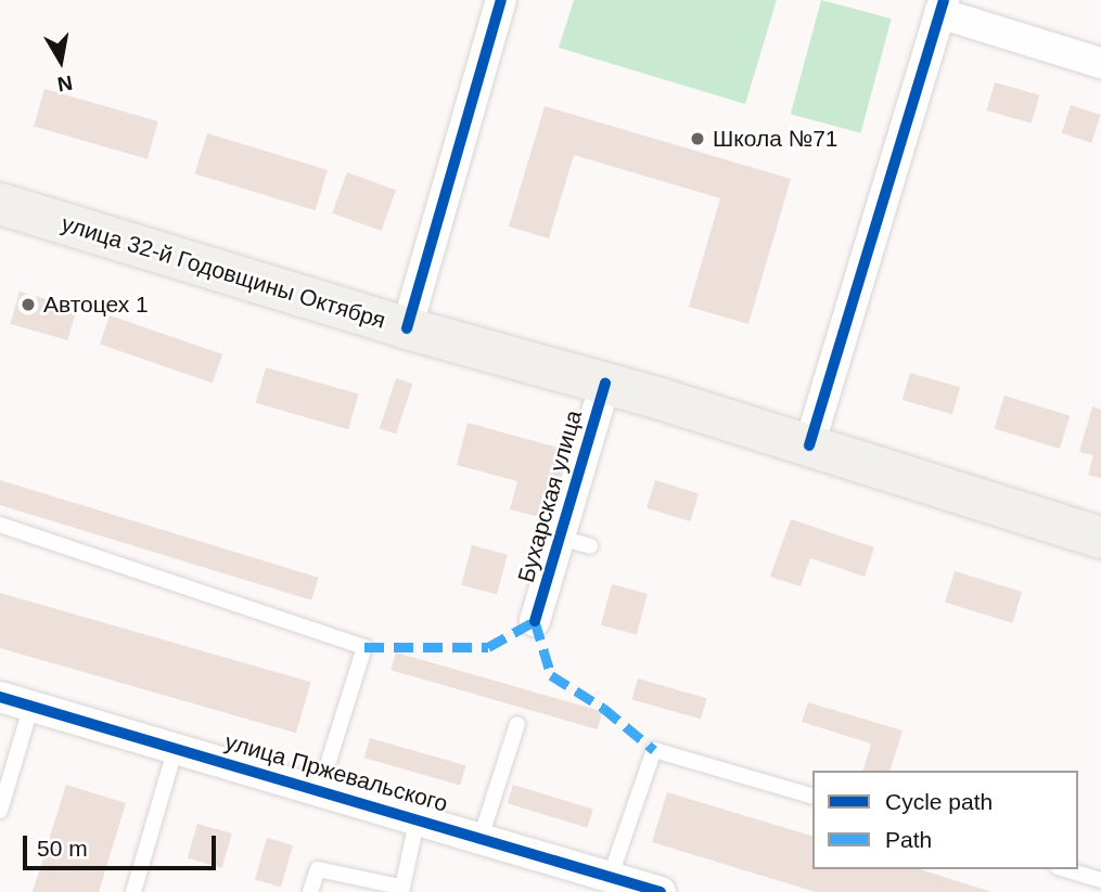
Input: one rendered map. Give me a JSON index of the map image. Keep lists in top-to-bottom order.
{
  "streets": {
    "main road": ["улица 32-й Годовщины Октября"],
    "street": ["Бухарская улица", "улица Пржевальского"]
  },
  "crossings": [
    ["улица 32-й Годовщины Октября", "Бухарская улица"]
  ],
  "places": ["Школа №71", "Автоцех 1"],
  "legend": ["Cycle path", "Path"],
  "scale_bar": "50 m",
  "north": "bottom"
}
